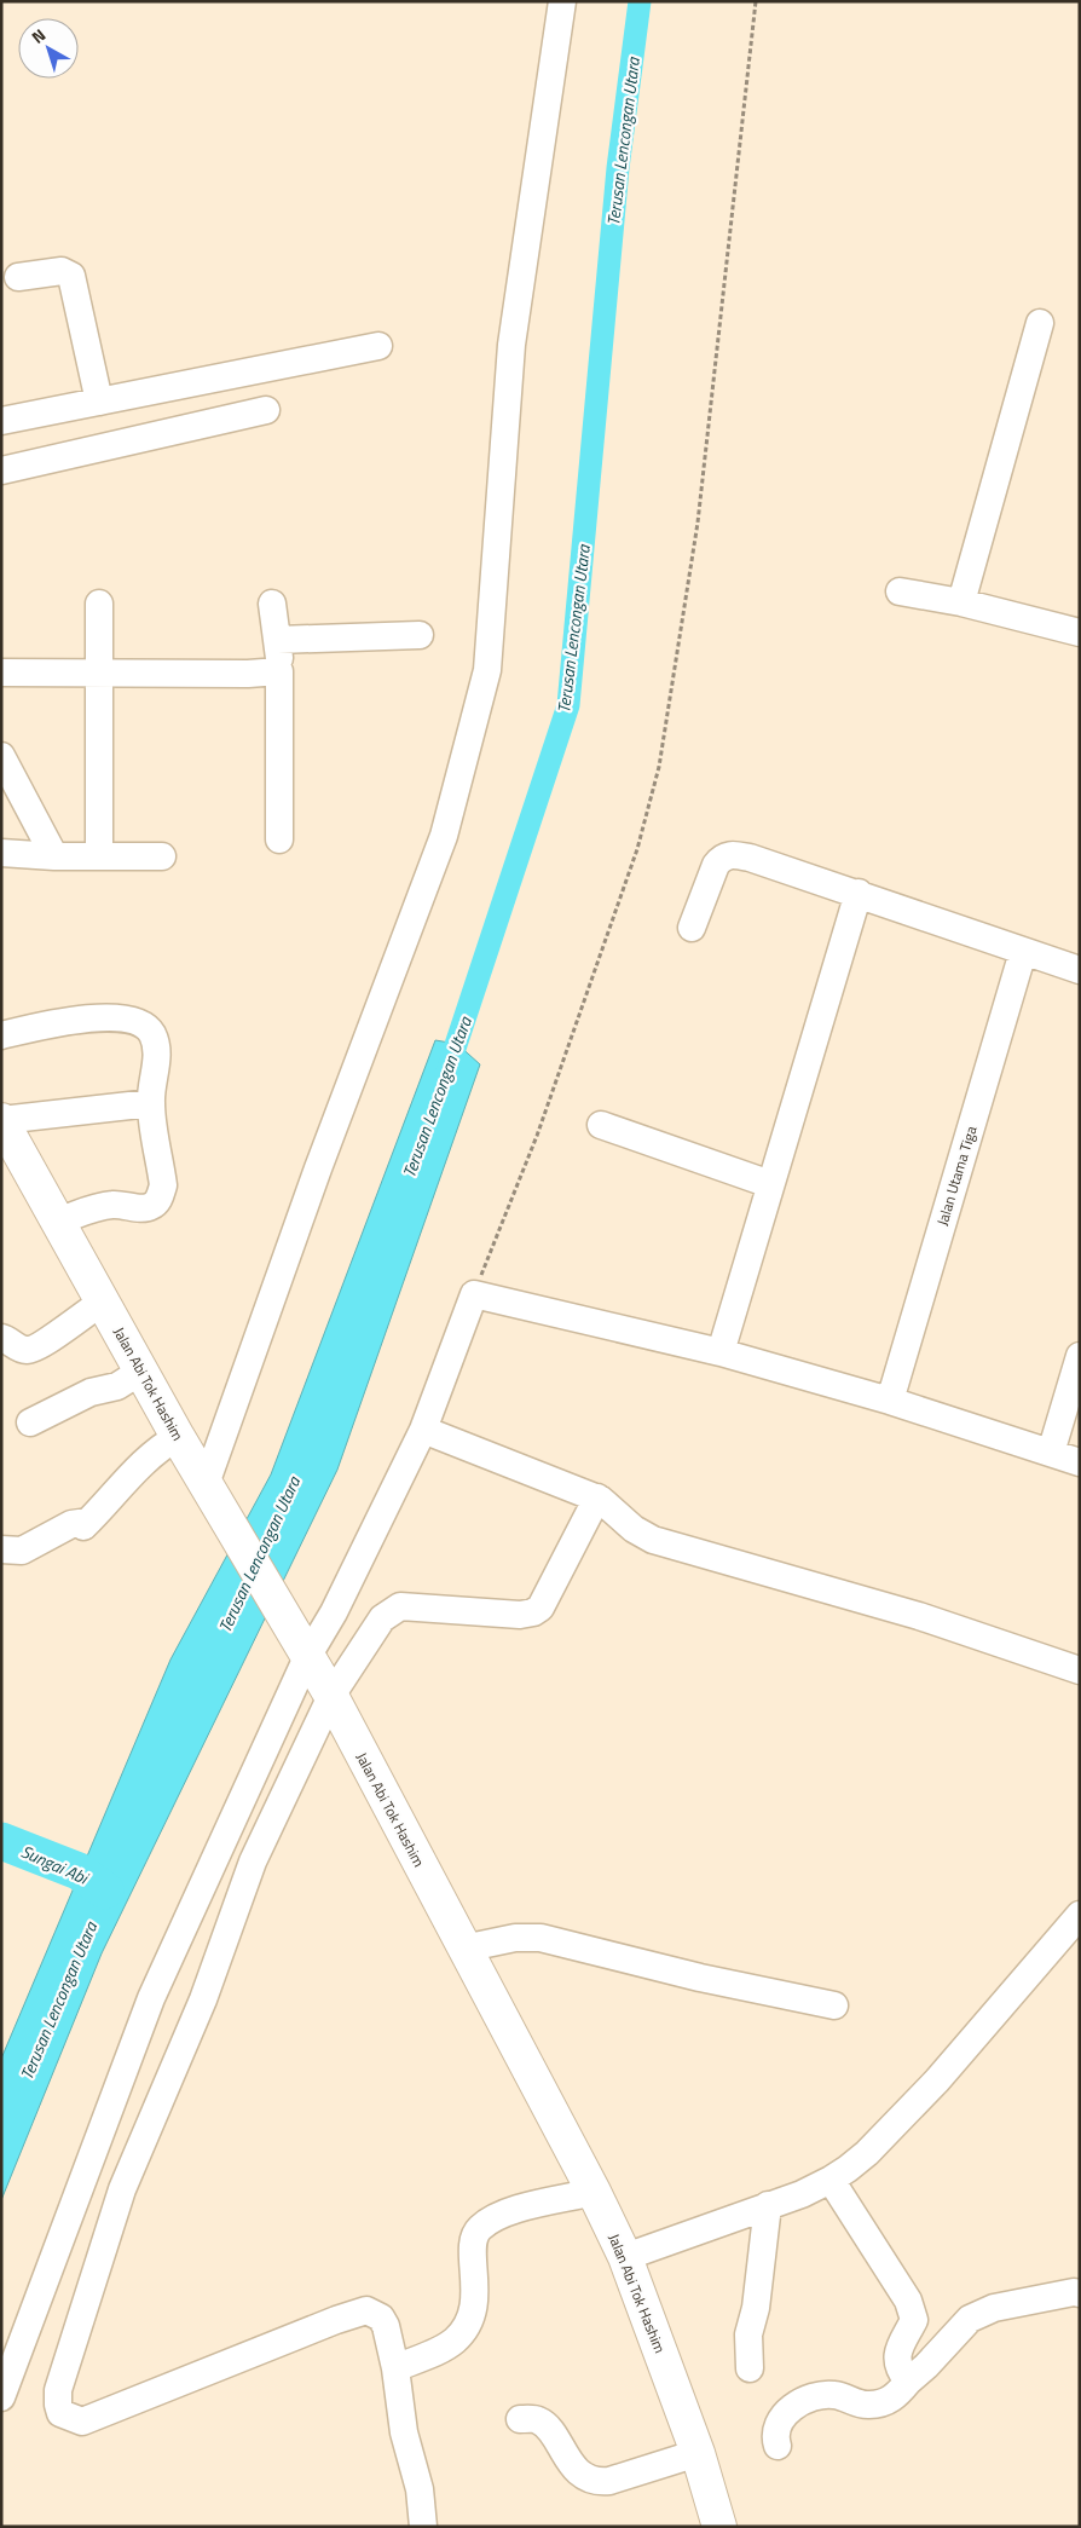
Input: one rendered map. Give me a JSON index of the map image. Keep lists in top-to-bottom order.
{
  "streets": {
    "main road": ["Jalan Abi Tok Hashim"],
    "street": ["Jalan Utama Tiga"]
  },
  "water": ["Terusan Lencongan Utara", "Sungai Abi"],
  "north": "top left"
}
